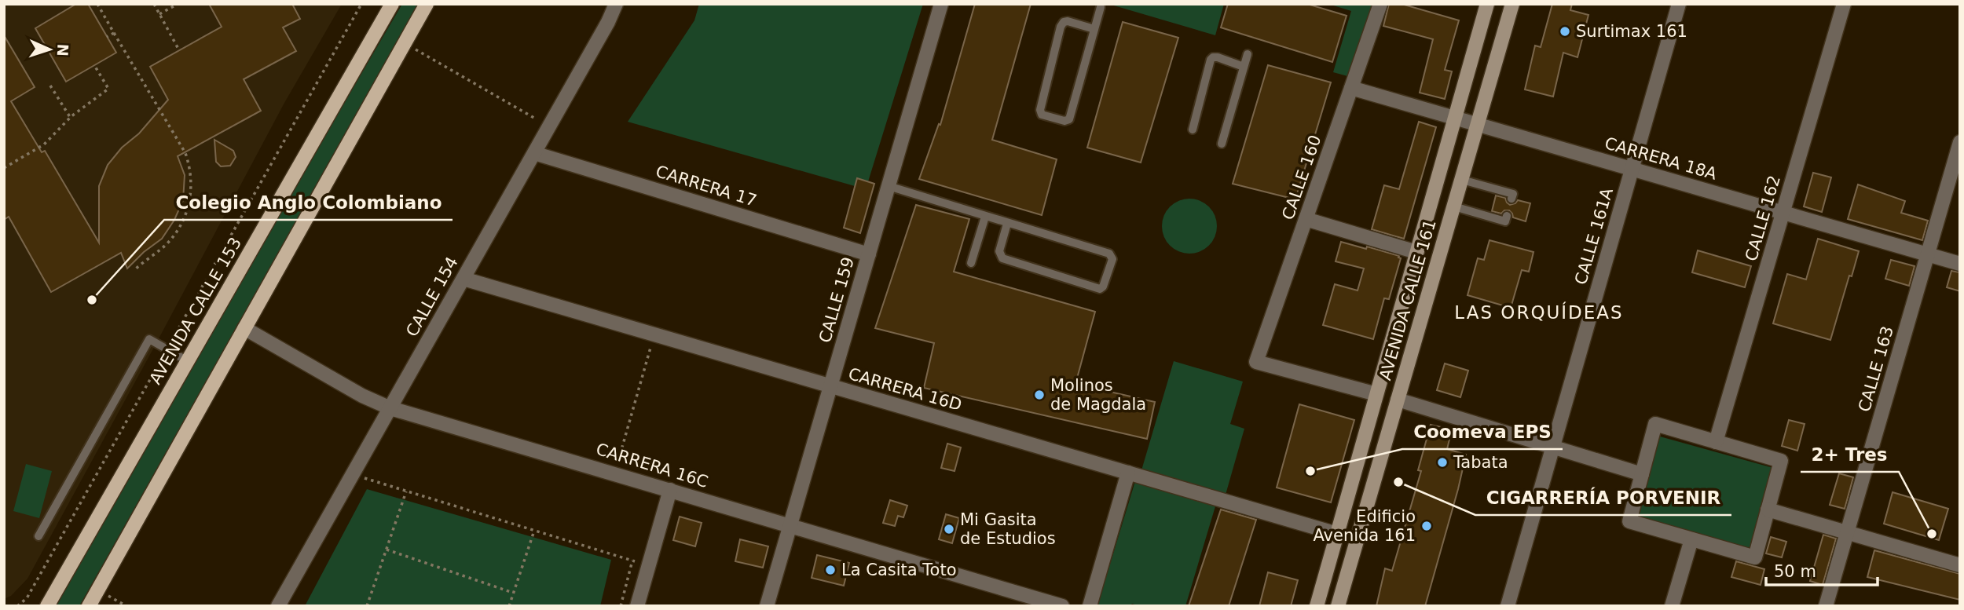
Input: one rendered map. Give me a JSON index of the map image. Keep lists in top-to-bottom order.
{
  "streets": {
    "main road": ["AVENIDA CALLE 161", "AVENIDA CALLE 153"],
    "street": [
      "CARRERA 18A",
      "CALLE 160",
      "CARRERA 17",
      "CALLE 162",
      "CALLE 161A",
      "CALLE 154",
      "CALLE 159",
      "CALLE 163",
      "CARRERA 16D",
      "CARRERA 16C"
    ]
  },
  "crossings": [
    ["CARRERA 18A", "CALLE 160"],
    ["CARRERA 18A", "CALLE 162"],
    ["CARRERA 18A", "CALLE 161A"],
    ["CARRERA 18A", "AVENIDA CALLE 161"],
    ["CARRERA 18A", "CALLE 163"],
    ["CALLE 160", "AVENIDA CALLE 161"],
    ["CARRERA 17", "CALLE 154"],
    ["CARRERA 17", "CALLE 159"],
    ["CALLE 154", "CARRERA 16D"],
    ["CALLE 154", "CARRERA 16C"],
    ["CALLE 159", "CARRERA 16D"],
    ["CALLE 159", "CARRERA 16C"],
    ["AVENIDA CALLE 161", "CARRERA 16D"]
  ],
  "districts": ["LAS ORQUÍDEAS"],
  "places": [
    "Surtimax 161",
    "Colegio Anglo Colombiano",
    "Molinos de Magdala",
    "Tabata",
    "Coomeva EPS",
    "CIGARRERÍA PORVENIR",
    "Edificio Avenida 161",
    "Mi Gasita de Estudios",
    "2+ Tres",
    "La Casita Toto"
  ],
  "scale_bar": "50 m",
  "north": "right"
}
